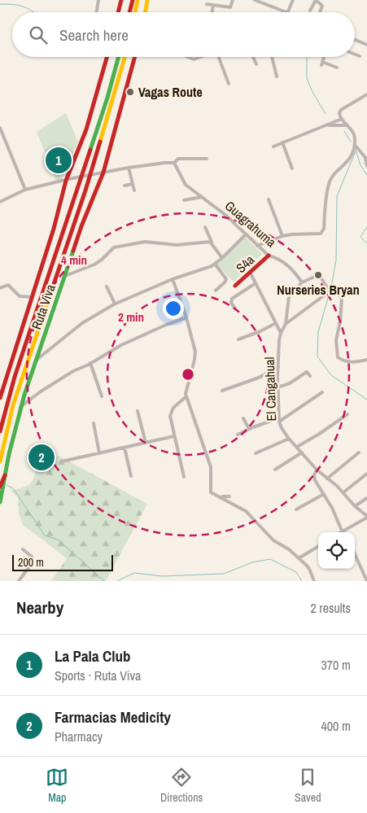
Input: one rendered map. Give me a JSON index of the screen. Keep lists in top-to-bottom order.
{
  "streets": {
    "main road": ["S4a", "Ruta Viva"],
    "street": ["Guagrahuma", "El Cangahual"]
  },
  "crossings": [
    ["Guagrahuma", "S4a"],
    ["Guagrahuma", "El Cangahual"]
  ],
  "places": ["Vagas Route", "Nurseries Bryan"],
  "scale_bar": "200 m",
  "page": {
    "search": "Search here",
    "pins": ["1", "2"],
    "scale": "200 m",
    "heading": ["Nearby", "2 results"],
    "list": [
      {
        "mark": "1",
        "name": "La Pala Club",
        "note": "Sports · Ruta Viva",
        "value": "370 m"
      },
      {
        "mark": "2",
        "name": "Farmacias Medicity",
        "note": "Pharmacy",
        "value": "400 m"
      }
    ],
    "nav": ["Map", "Directions", "Saved"]
  },
  "rings": ["4 min", "2 min"]
}
